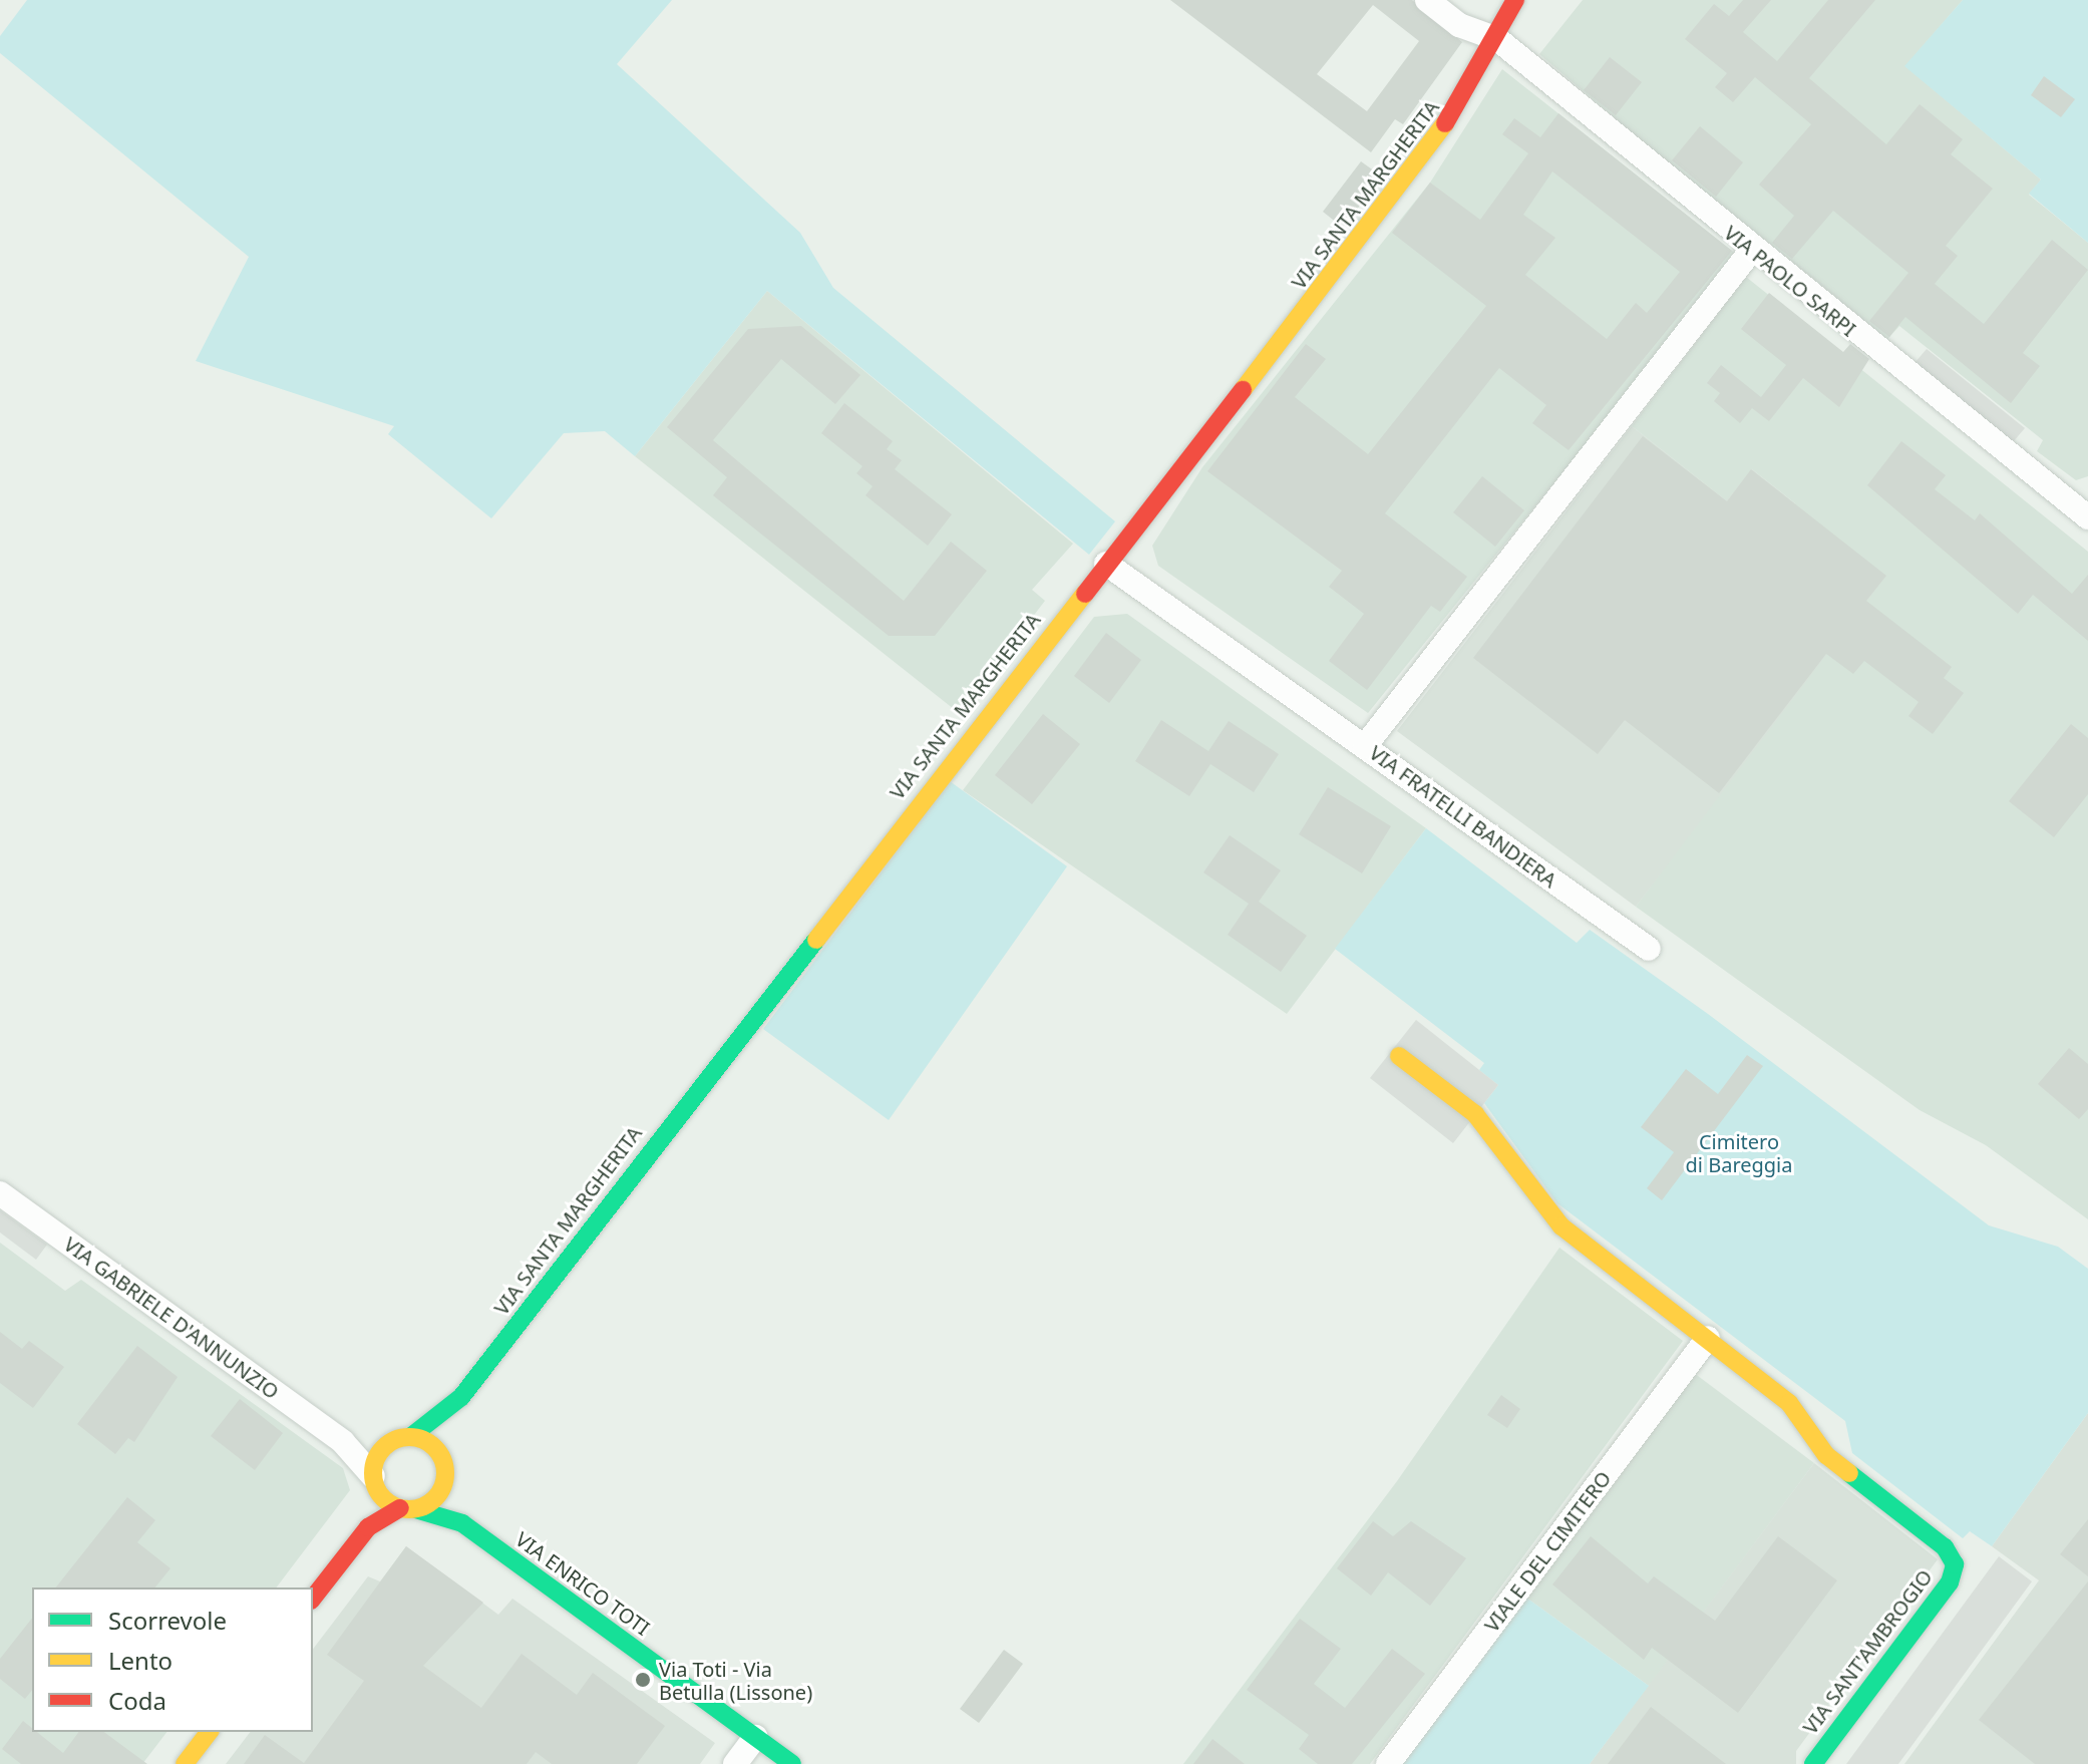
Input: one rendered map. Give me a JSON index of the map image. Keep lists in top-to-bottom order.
{
  "streets": {
    "street": [
      "VIA SANTA MARGHERITA",
      "VIA PAOLO SARPI",
      "VIA FRATELLI BANDIERA",
      "VIA GABRIELE D'ANNUNZIO",
      "VIALE DEL CIMITERO",
      "VIA ENRICO TOTI",
      "VIA SANT'AMBROGIO"
    ]
  },
  "crossings": [
    ["VIA SANTA MARGHERITA", "VIA PAOLO SARPI"],
    ["VIA SANTA MARGHERITA", "VIA FRATELLI BANDIERA"],
    ["VIA SANTA MARGHERITA", "VIA GABRIELE D'ANNUNZIO"],
    ["VIA SANTA MARGHERITA", "VIA ENRICO TOTI"],
    ["VIALE DEL CIMITERO", "VIA SANT'AMBROGIO"]
  ],
  "parks": ["Cimitero di Bareggia"],
  "places": ["Via Toti - Via Betulla (Lissone)"],
  "legend": ["Scorrevole", "Lento", "Coda"]
}
